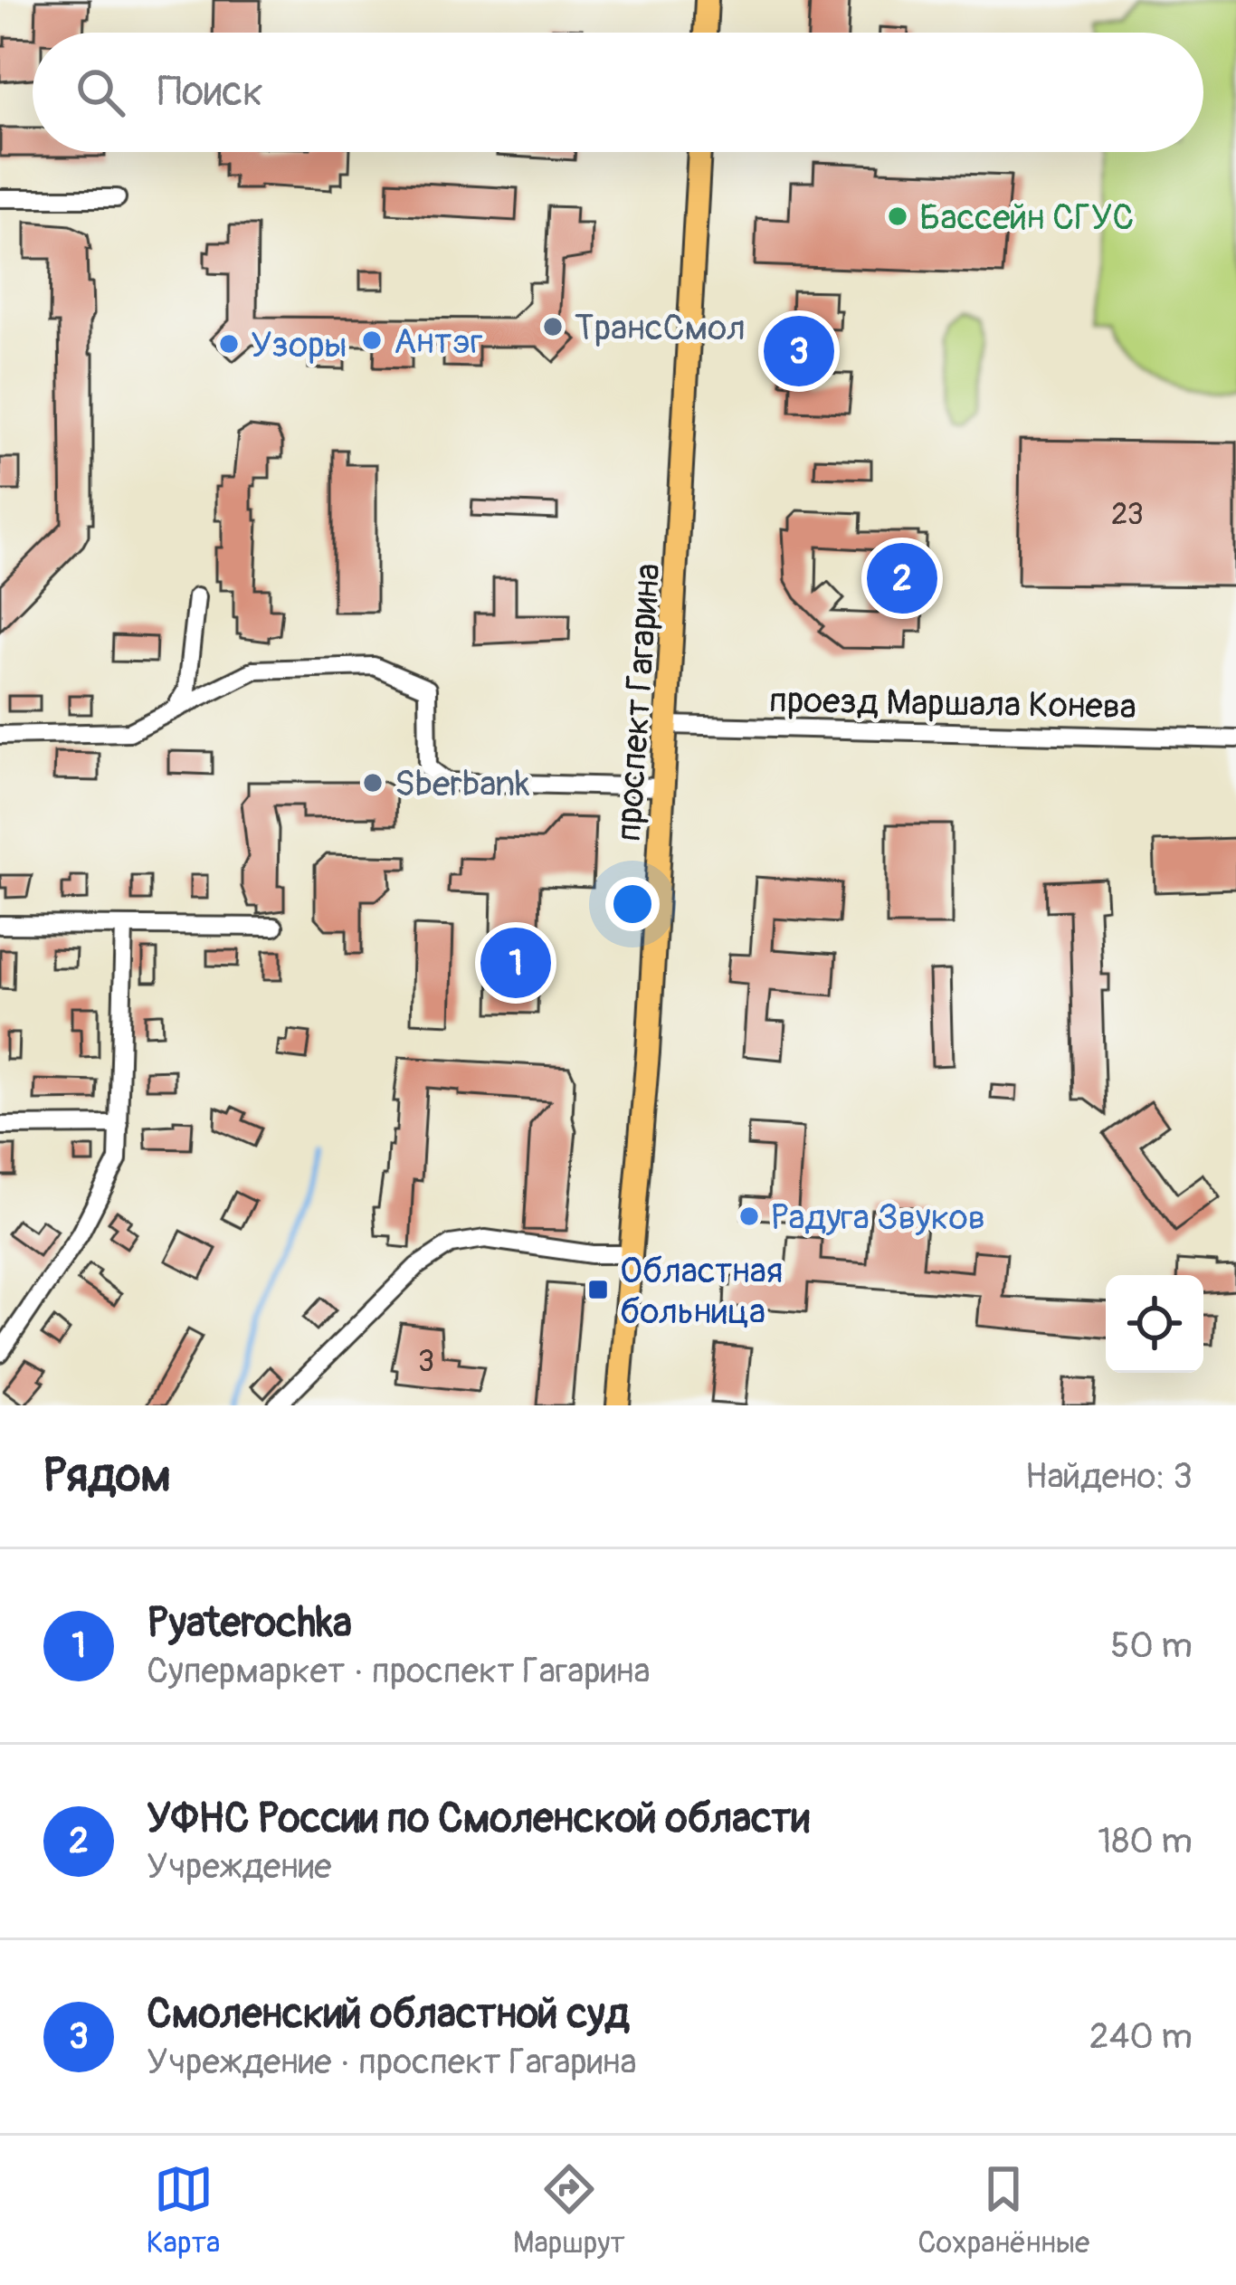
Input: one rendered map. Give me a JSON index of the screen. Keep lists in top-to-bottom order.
{
  "streets": {
    "main road": ["проспект Гагарина"],
    "street": ["проезд Маршала Конева"]
  },
  "crossings": [
    ["проспект Гагарина", "проезд Маршала Конева"]
  ],
  "places": {
    "other": [
      "Бассейн СГУС",
      "ТрансСмол",
      "Антэг",
      "Узоры",
      "Sberbank",
      "Радуга Звуков"
    ],
    "transit": ["Областная больница"]
  },
  "house_numbers": ["23", "3"],
  "page": {
    "search": "Поиск",
    "pins": ["3", "2", "1"],
    "heading": ["Рядом", "Найдено: 3"],
    "list": [
      {
        "mark": "1",
        "name": "Pyaterochka",
        "note": "Супермаркет · проспект Гагарина",
        "value": "50 m"
      },
      {
        "mark": "2",
        "name": "УФНС России по Смоленской области",
        "note": "Учреждение",
        "value": "180 m"
      },
      {
        "mark": "3",
        "name": "Смоленский областной суд",
        "note": "Учреждение · проспект Гагарина",
        "value": "240 m"
      }
    ],
    "nav": ["Карта", "Маршрут", "Сохранённые"]
  }
}
